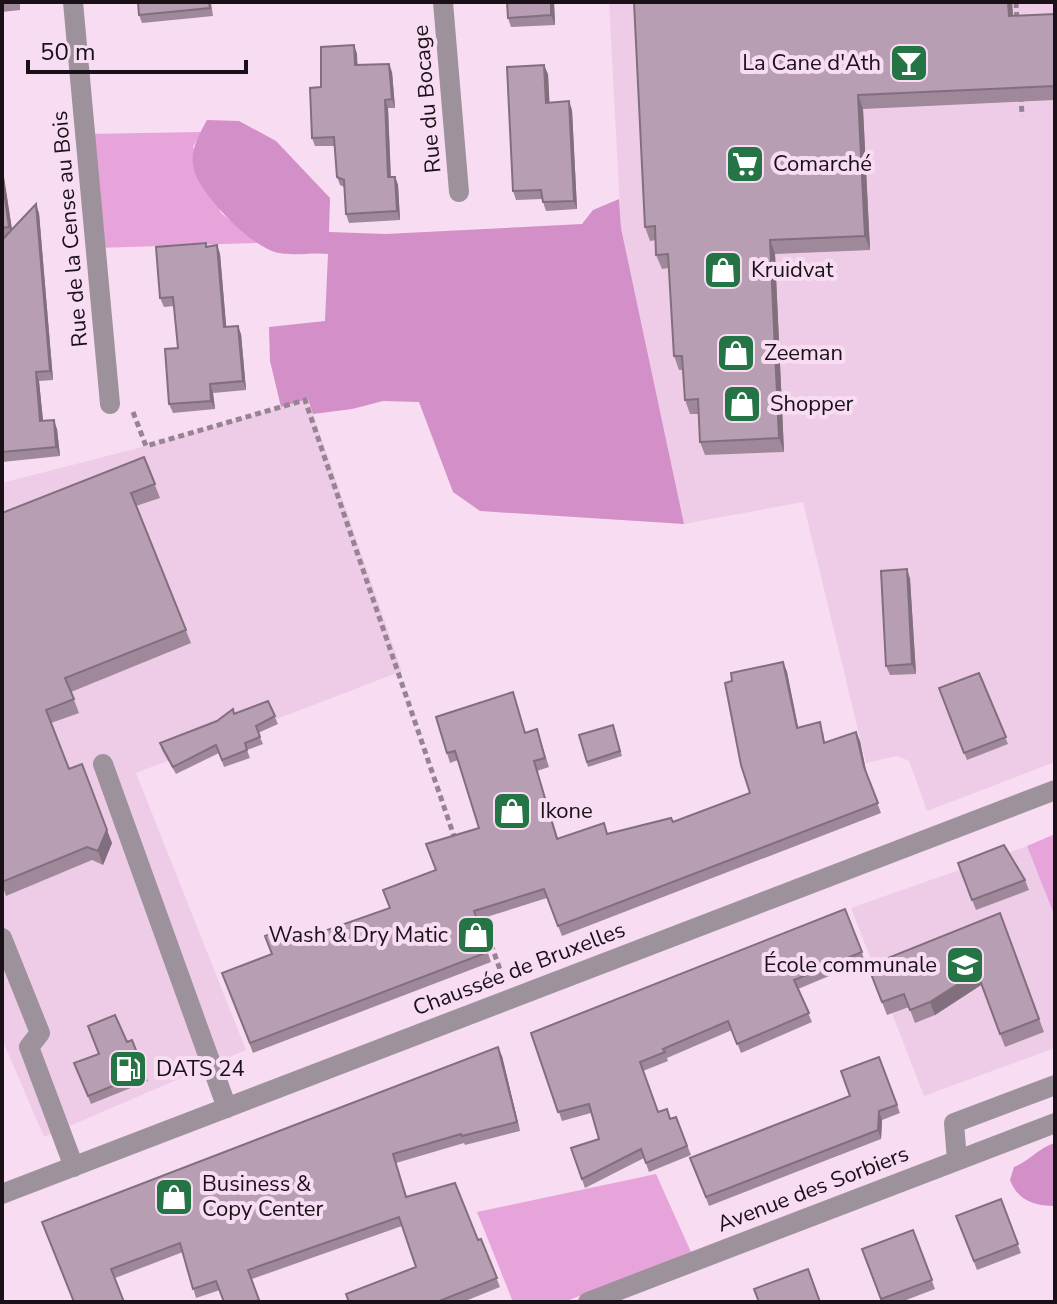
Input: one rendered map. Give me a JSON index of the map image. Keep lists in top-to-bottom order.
{
  "streets": {
    "street": [
      "Rue du Bocage",
      "Rue de la Cense au Bois",
      "Chaussée de Bruxelles",
      "Avenue des Sorbiers"
    ]
  },
  "places": {
    "bar": ["La Cane d'Ath"],
    "supermarket": ["Comarché"],
    "shop": [
      "Kruidvat",
      "Zeeman",
      "Shopper",
      "Ikone",
      "Wash & Dry Matic",
      "Business & Copy Center"
    ],
    "school or university": ["École communale"],
    "fuel station": ["DATS 24"]
  },
  "scale_bar": "50 m"
}
